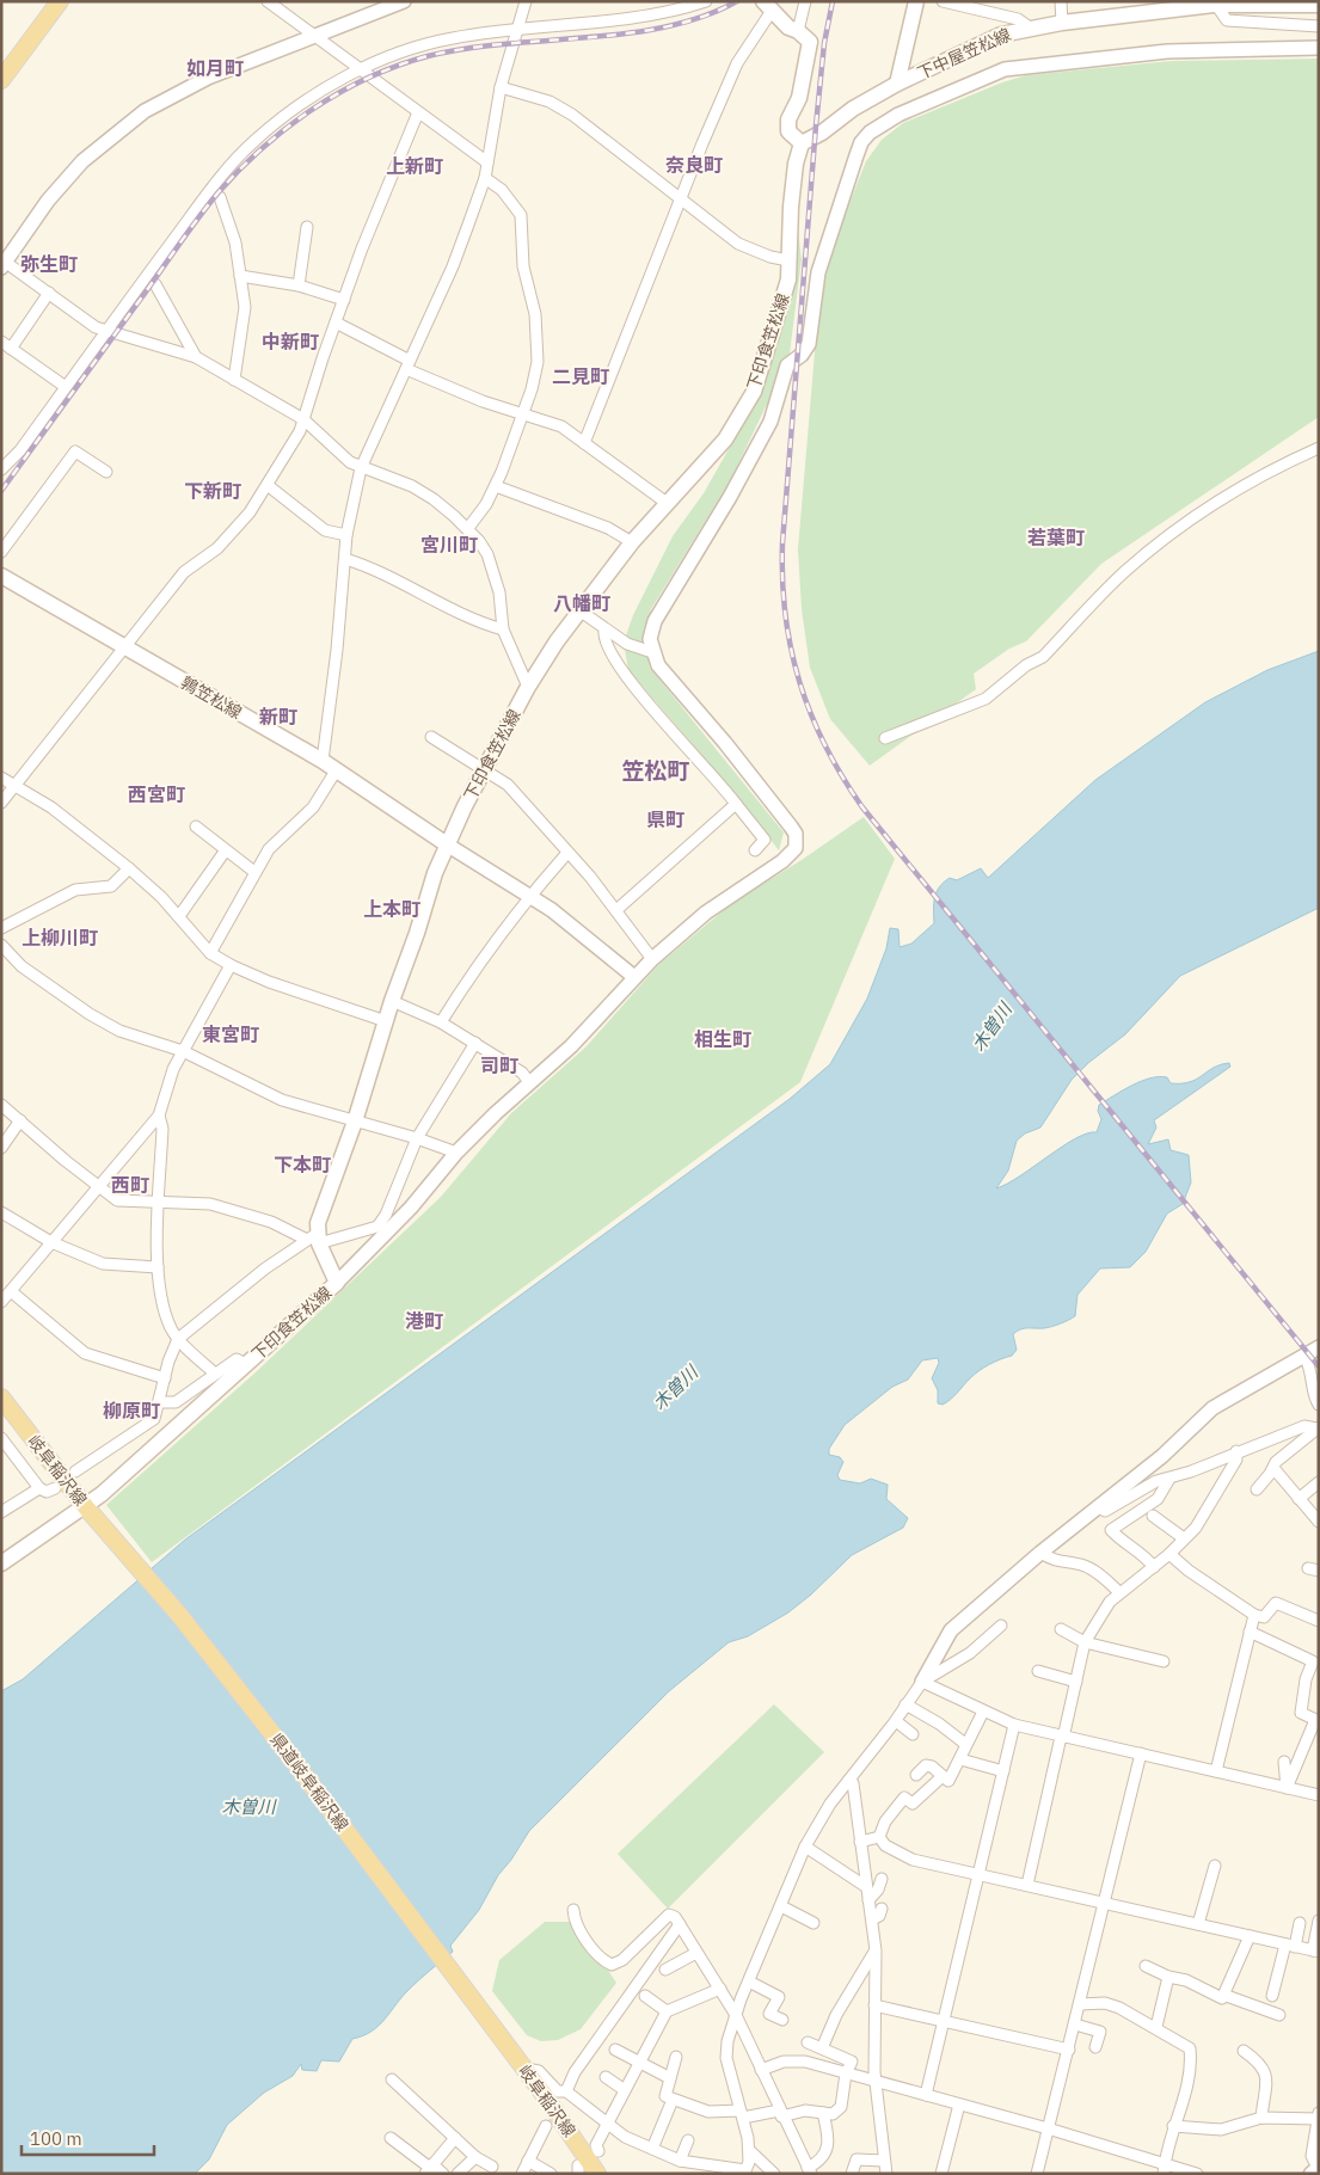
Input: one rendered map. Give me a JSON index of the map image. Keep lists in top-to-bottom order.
{
  "streets": {
    "main road": [
      "下中屋笠松線",
      "下印食笠松線",
      "鶉笠松線",
      "岐阜稲沢線",
      "県道岐阜稲沢線"
    ]
  },
  "crossings": [
    ["下印食笠松線", "鶉笠松線"],
    ["下印食笠松線", "岐阜稲沢線"],
    ["岐阜稲沢線", "県道岐阜稲沢線"]
  ],
  "districts": [
    "如月町",
    "奈良町",
    "上新町",
    "弥生町",
    "中新町",
    "二見町",
    "下新町",
    "若葉町",
    "宮川町",
    "八幡町",
    "新町",
    "笠松町",
    "西宮町",
    "県町",
    "上本町",
    "上柳川町",
    "東宮町",
    "相生町",
    "司町",
    "下本町",
    "西町",
    "港町",
    "柳原町"
  ],
  "water": ["木曽川"],
  "scale_bar": "100 m"
}
